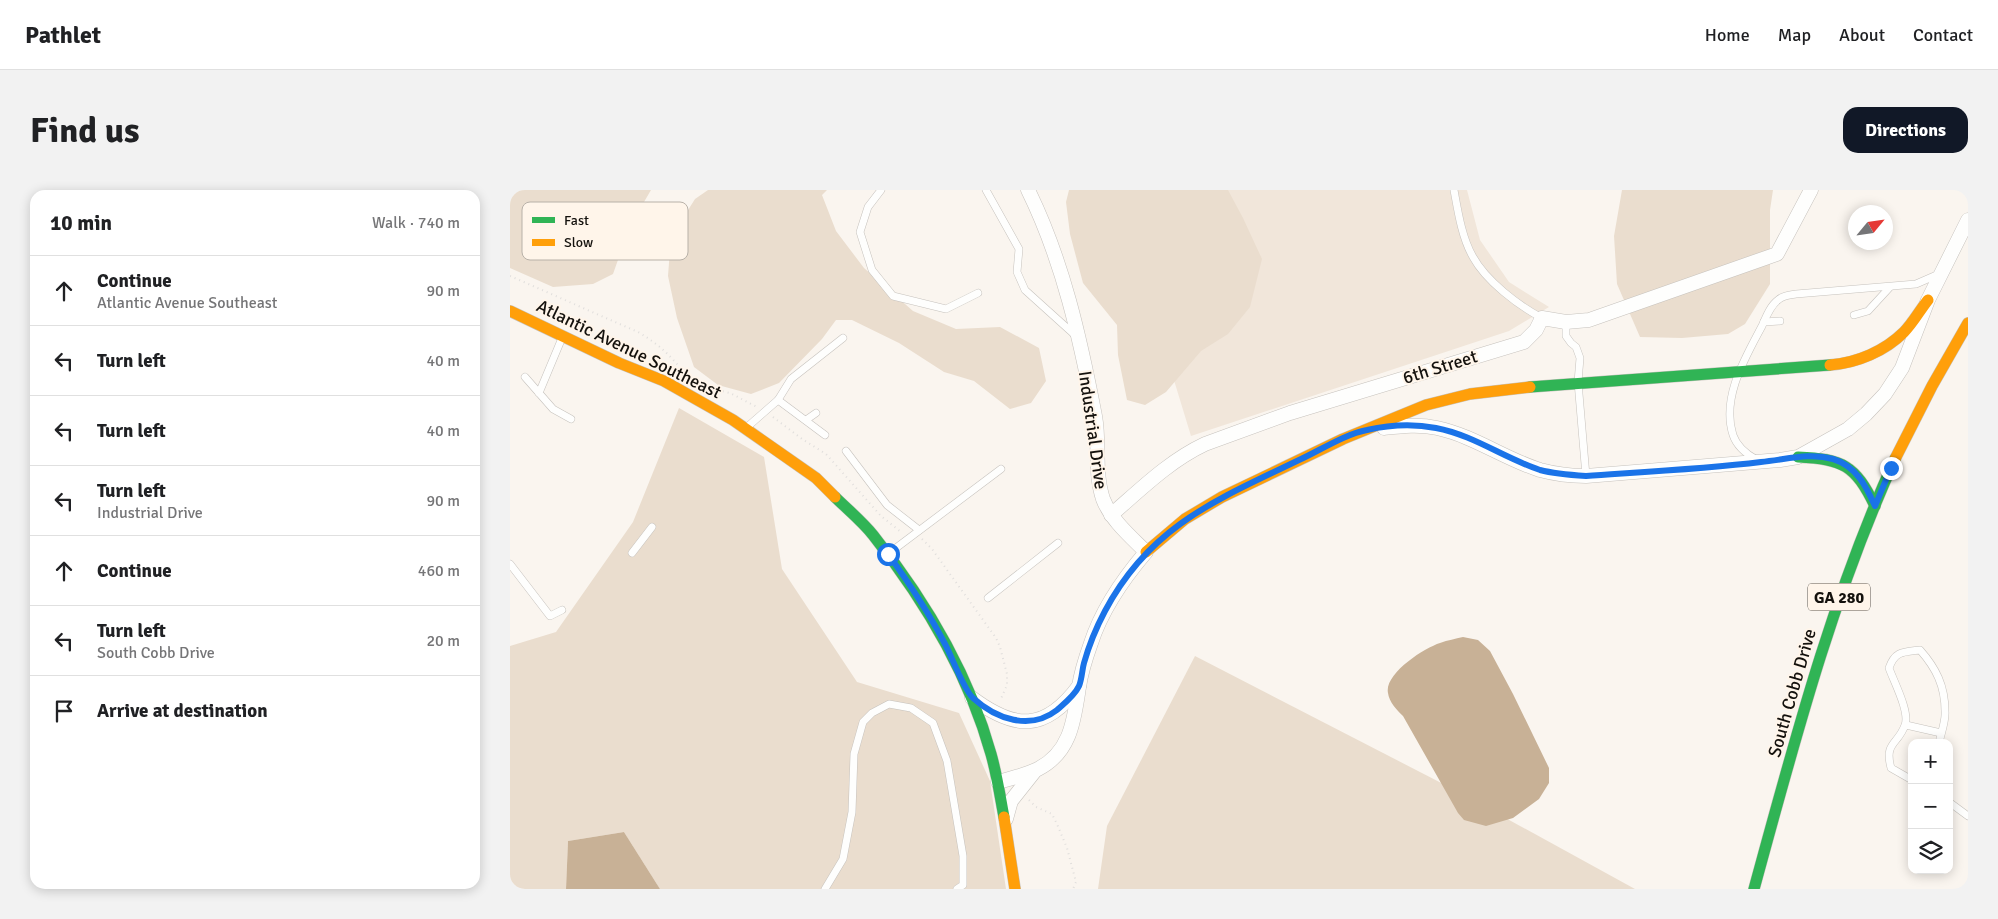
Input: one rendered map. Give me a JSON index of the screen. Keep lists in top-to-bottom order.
{
  "streets": {
    "street": [
      "Atlantic Avenue Southeast",
      "6th Street",
      "Industrial Drive",
      "GA 280",
      "South Cobb Drive"
    ]
  },
  "crossings": [
    ["6th Street", "Industrial Drive"]
  ],
  "legend": ["Fast", "Slow"],
  "north": "top right",
  "page": {
    "header": "Pathlet",
    "nav": [
      "Home",
      "Map",
      "About",
      "Contact"
    ],
    "buttons": "Directions",
    "title": "Find us",
    "heading": ["10 min", "Walk · 740 m"],
    "list": [
      ["Continue", "Atlantic Avenue Southeast", "90 m"],
      ["Turn left", "40 m"],
      ["Turn left", "40 m"],
      ["Turn left", "Industrial Drive", "90 m"],
      ["Continue", "460 m"],
      ["Turn left", "South Cobb Drive", "20 m"],
      "Arrive at destination"
    ],
    "map_buttons": ["+", "−"]
  }
}
